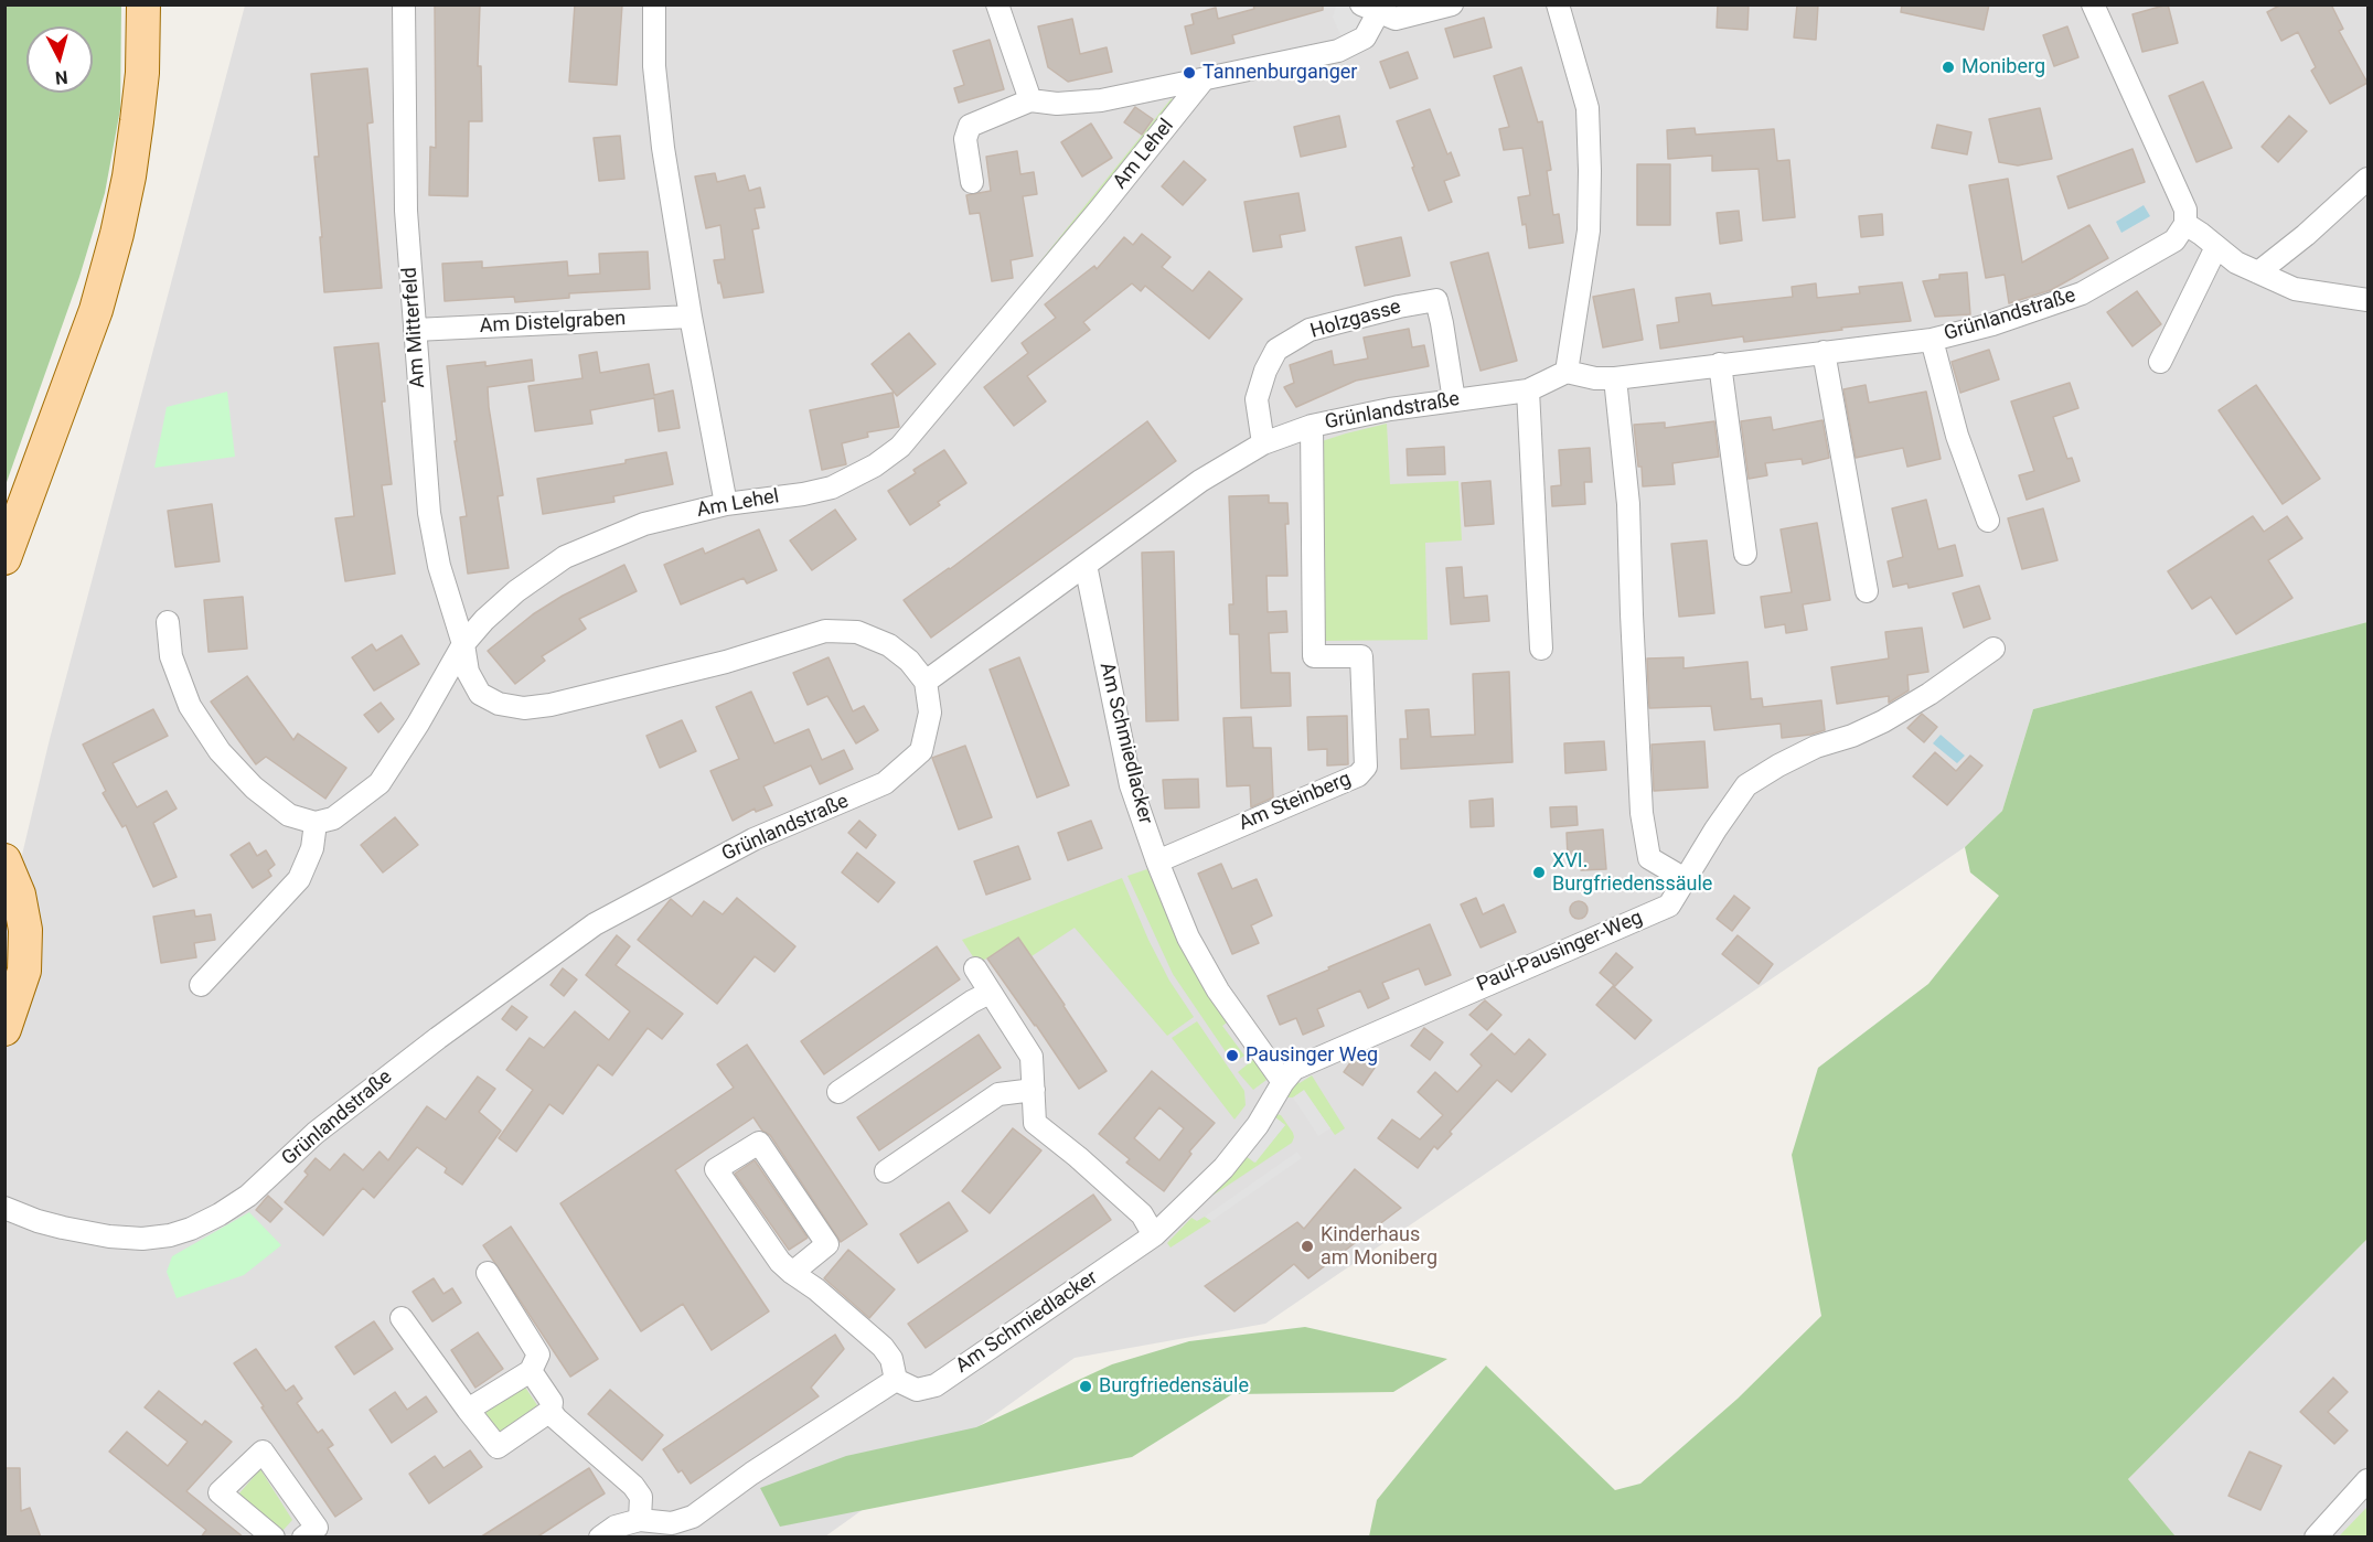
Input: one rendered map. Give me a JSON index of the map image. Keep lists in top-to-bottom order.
{
  "streets": {
    "street": [
      "Am Lehel",
      "Grünlandstraße",
      "Holzgasse",
      "Am Distelgraben",
      "Am Mitterfeld",
      "Am Schmiedlacker",
      "Am Steinberg",
      "Paul-Pausinger-Weg"
    ]
  },
  "crossings": [
    ["Am Lehel", "Am Mitterfeld"],
    ["Grünlandstraße", "Holzgasse"],
    ["Grünlandstraße", "Am Schmiedlacker"],
    ["Grünlandstraße", "Am Steinberg"],
    ["Am Distelgraben", "Am Mitterfeld"],
    ["Am Schmiedlacker", "Am Steinberg"],
    ["Am Schmiedlacker", "Paul-Pausinger-Weg"]
  ],
  "places": [
    "Moniberg",
    "Tannenburganger",
    "XVI. Burgfriedenssäule",
    "Pausinger Weg",
    "Kinderhaus am Moniberg",
    "Burgfriedensäule"
  ],
  "north": "bottom"
}
